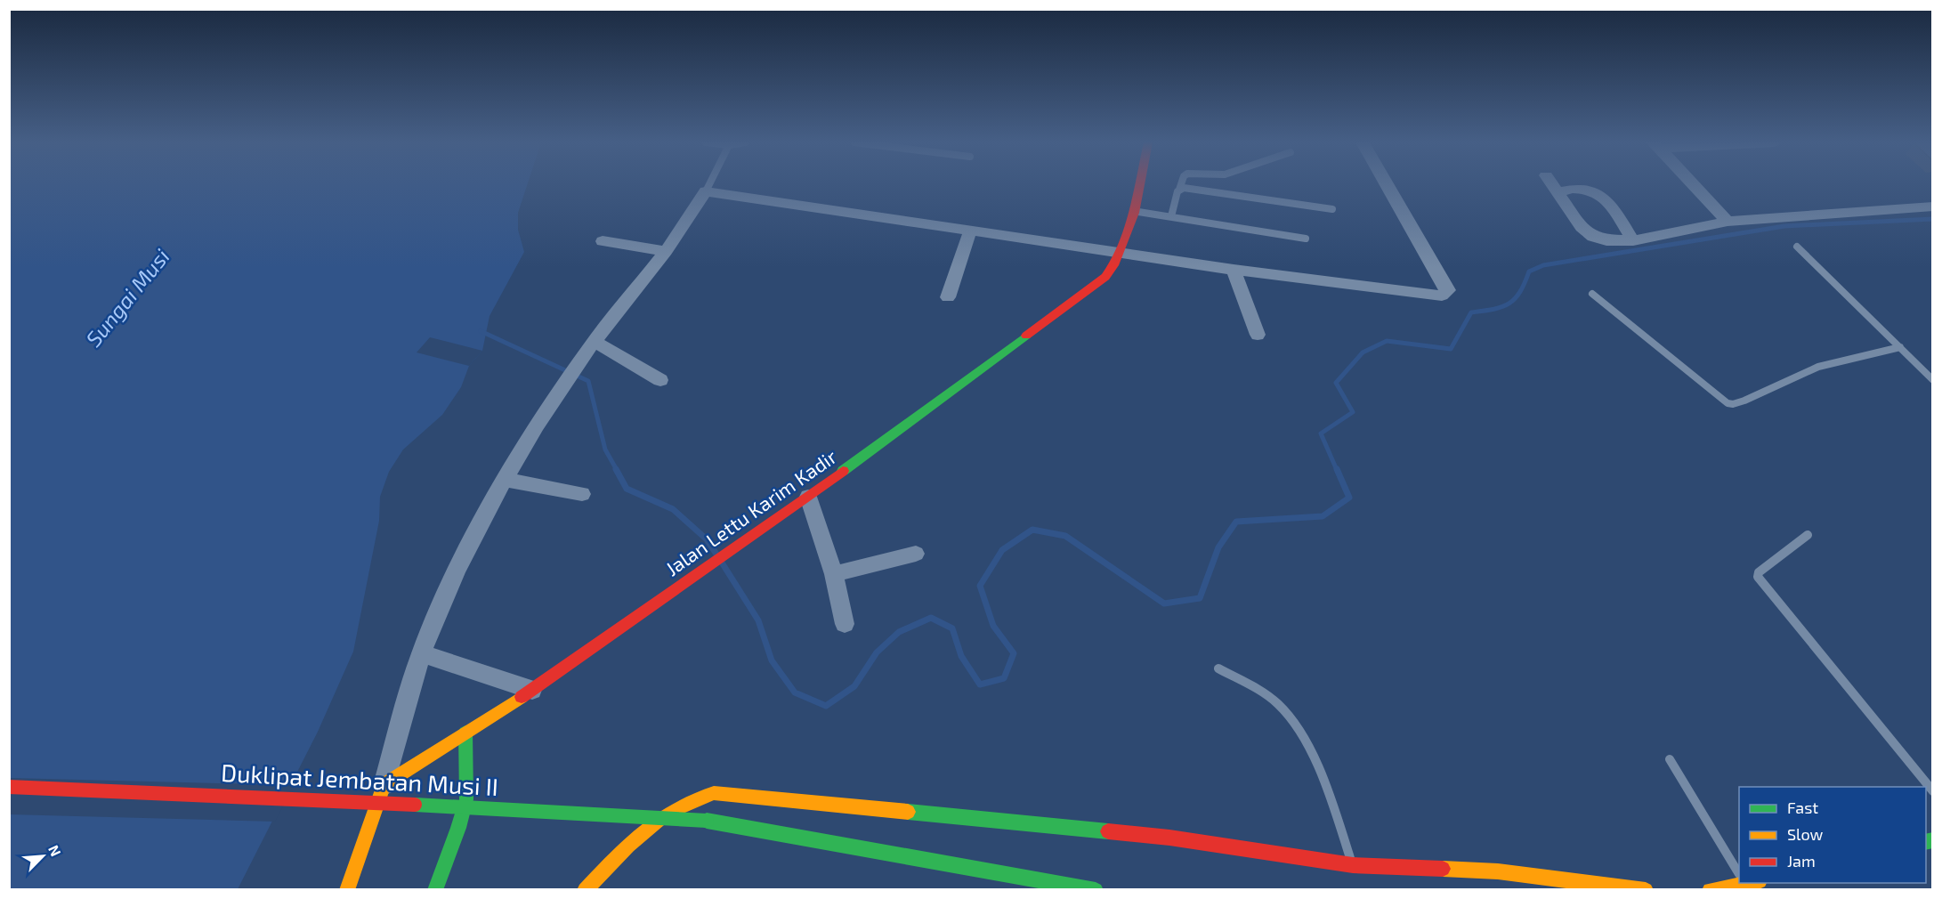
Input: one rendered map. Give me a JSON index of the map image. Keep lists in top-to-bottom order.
{
  "streets": {
    "main road": ["Jalan Lettu Karim Kadir", "Duklipat Jembatan Musi II"]
  },
  "water": ["Sungai Musi"],
  "legend": ["Fast", "Slow", "Jam"],
  "north": "top right"
}
